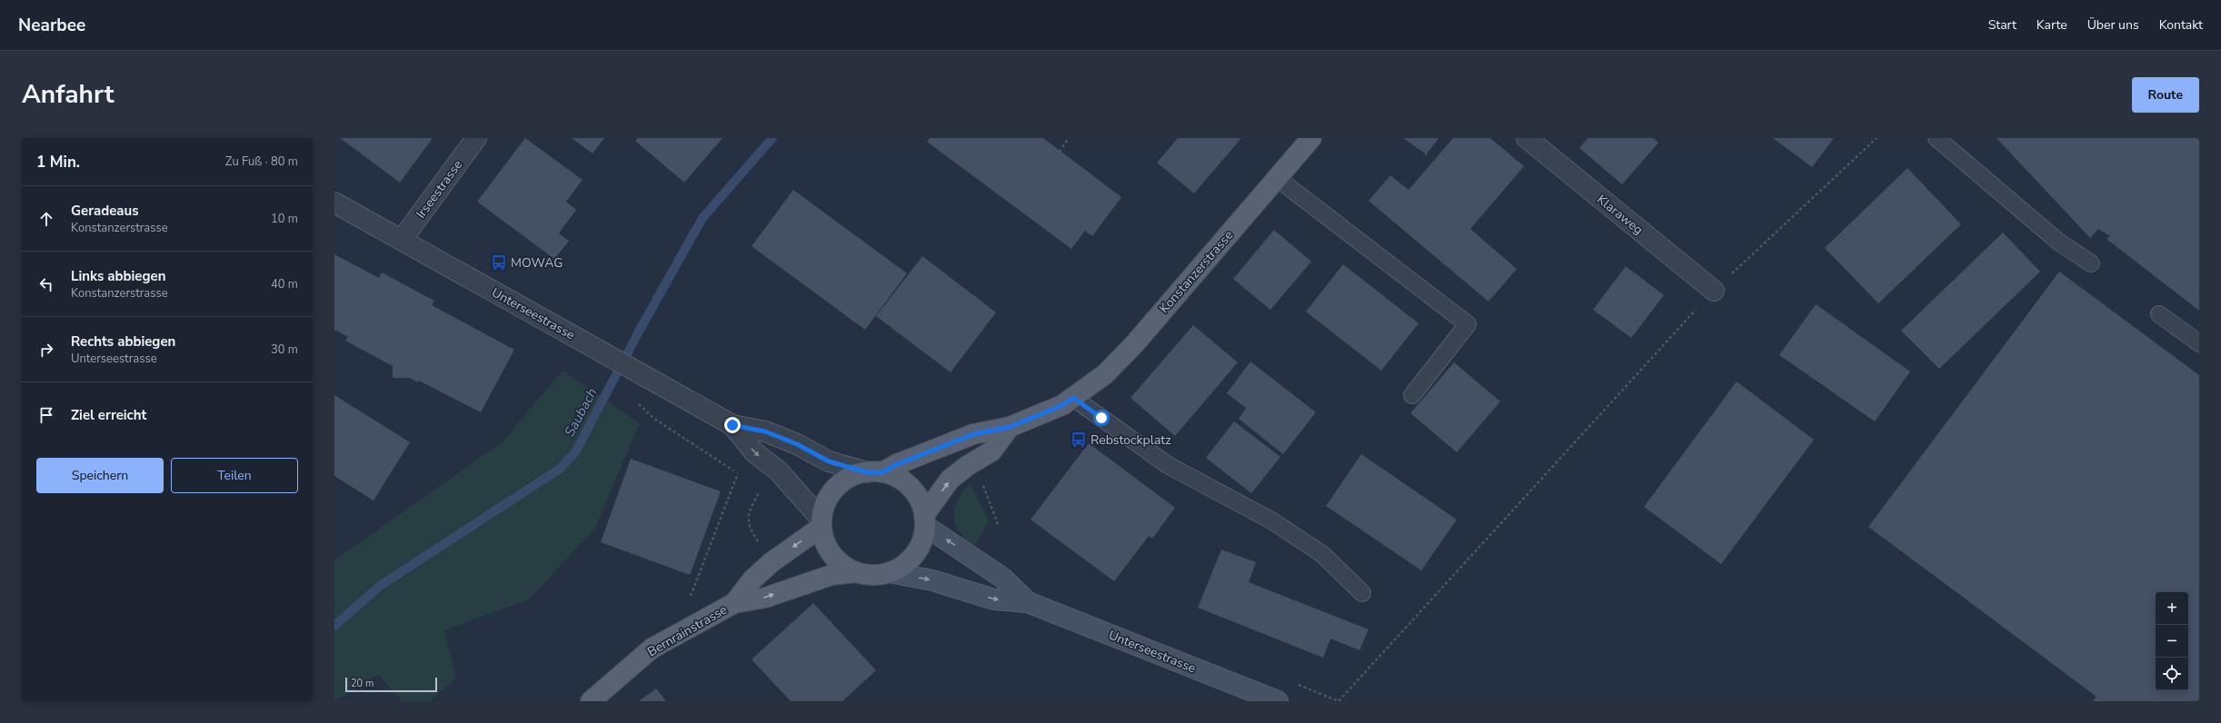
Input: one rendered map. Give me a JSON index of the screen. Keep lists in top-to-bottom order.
{
  "streets": {
    "main road": ["Konstanzerstrasse", "Unterseestrasse", "Bernrainstrasse"],
    "street": ["Irseestrasse", "Klaraweg"]
  },
  "crossings": [
    ["Irseestrasse", "Unterseestrasse"],
    ["Konstanzerstrasse", "Unterseestrasse"],
    ["Konstanzerstrasse", "Bernrainstrasse"],
    ["Unterseestrasse", "Bernrainstrasse"]
  ],
  "water": ["Saubach"],
  "places": {
    "bus stop": ["MOWAG", "Rebstockplatz"]
  },
  "scale_bar": "20 m",
  "page": {
    "header": "Nearbee",
    "nav": [
      "Start",
      "Karte",
      "Über uns",
      "Kontakt"
    ],
    "title": "Anfahrt",
    "buttons": [
      "Route",
      ["Speichern", "Teilen"]
    ],
    "heading": ["1 Min.", "Zu Fuß · 80 m"],
    "list": [
      ["Geradeaus", "Konstanzerstrasse", "10 m"],
      ["Links abbiegen", "Konstanzerstrasse", "40 m"],
      ["Rechts abbiegen", "Unterseestrasse", "30 m"],
      "Ziel erreicht"
    ],
    "map_buttons": ["+", "−"],
    "scale": "20 m"
  }
}
